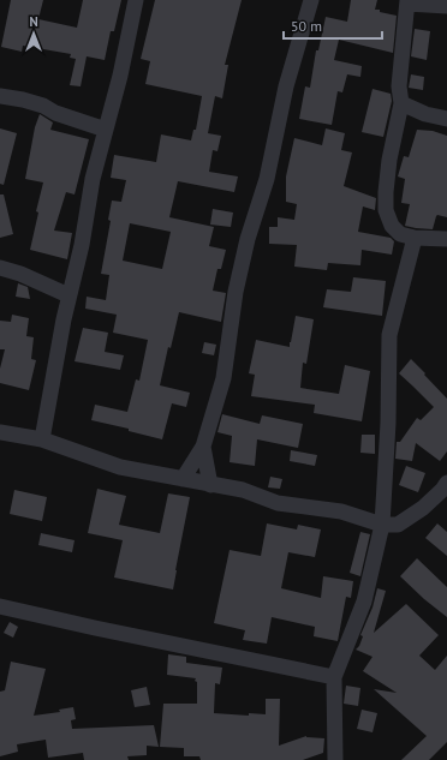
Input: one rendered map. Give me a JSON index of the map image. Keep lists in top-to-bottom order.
{
  "scale_bar": "50 m",
  "north": "top"
}
